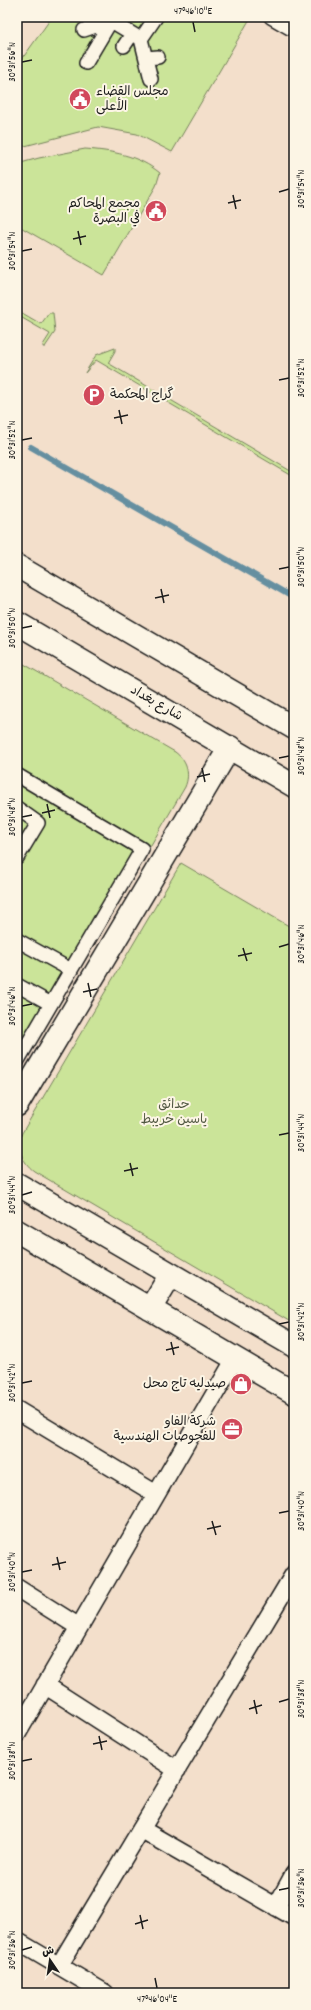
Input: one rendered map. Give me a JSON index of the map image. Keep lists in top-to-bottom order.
{
  "streets": {
    "main road": ["شارع بغداد"]
  },
  "parks": ["حدائق ياسين خريبط"],
  "places": {
    "public building": ["مجلس القضاء الأعلى", "مجمع المحاكم في البصرة"],
    "parking": ["گراج المحكمة"],
    "shop": ["صيدليه تاج محل"],
    "office": ["شركة الفاو للفحوصات الهندسية"]
  },
  "north": "top",
  "coordinates": [
    "47°46'10\"E",
    "30°31'56\"N",
    "30°31'54\"N",
    "30°31'52\"N",
    "30°31'50\"N",
    "30°31'48\"N",
    "30°31'46\"N",
    "30°31'44\"N",
    "30°31'42\"N",
    "30°31'40\"N",
    "30°31'38\"N",
    "30°31'36\"N",
    "47°46'04\"E"
  ]
}
